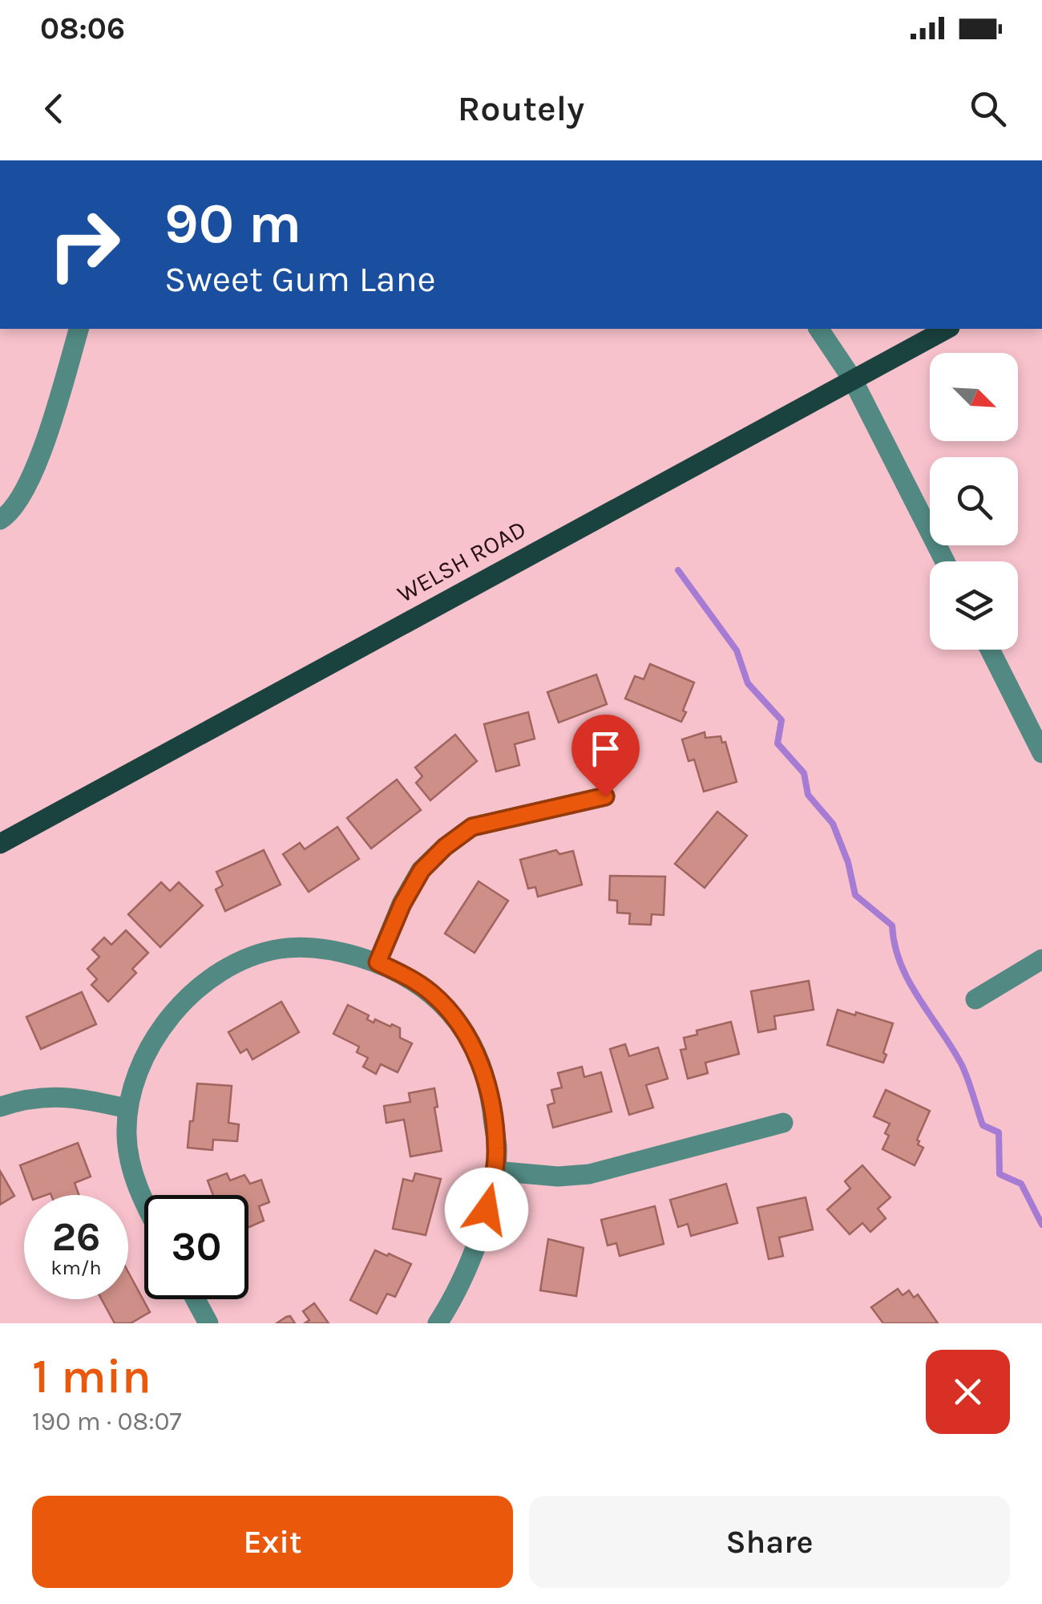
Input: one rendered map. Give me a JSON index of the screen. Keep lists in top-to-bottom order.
{
  "streets": {
    "main road": ["WELSH ROAD"]
  },
  "north": "bottom right",
  "page": {
    "status": "08:06",
    "header": "Routely",
    "turn": ["90 m", "Sweet Gum Lane"],
    "speed": "26 km/h",
    "limit": "30",
    "heading": ["1 min", "190 m · 08:07"],
    "buttons": ["Exit", "Share"]
  }
}
